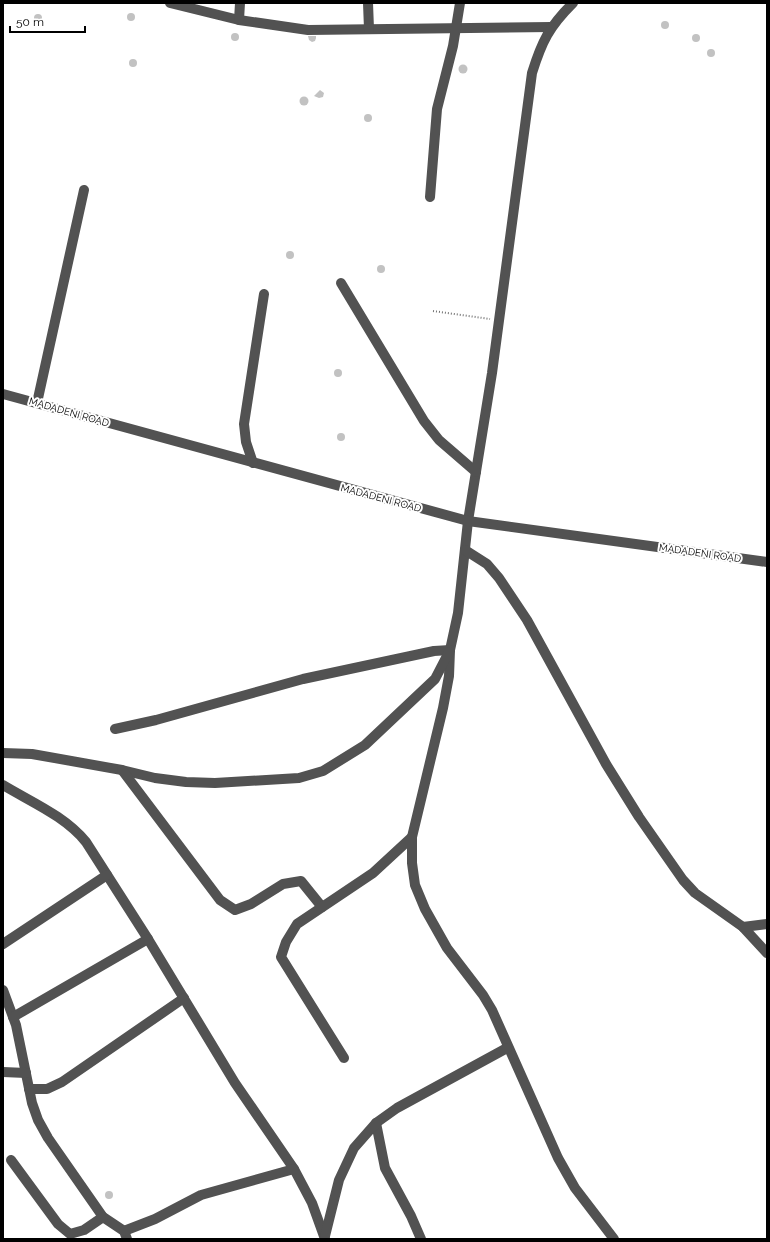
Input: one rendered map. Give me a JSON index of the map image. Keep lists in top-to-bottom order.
{
  "streets": {
    "street": ["MADADENI ROAD"]
  },
  "scale_bar": "50 m"
}
